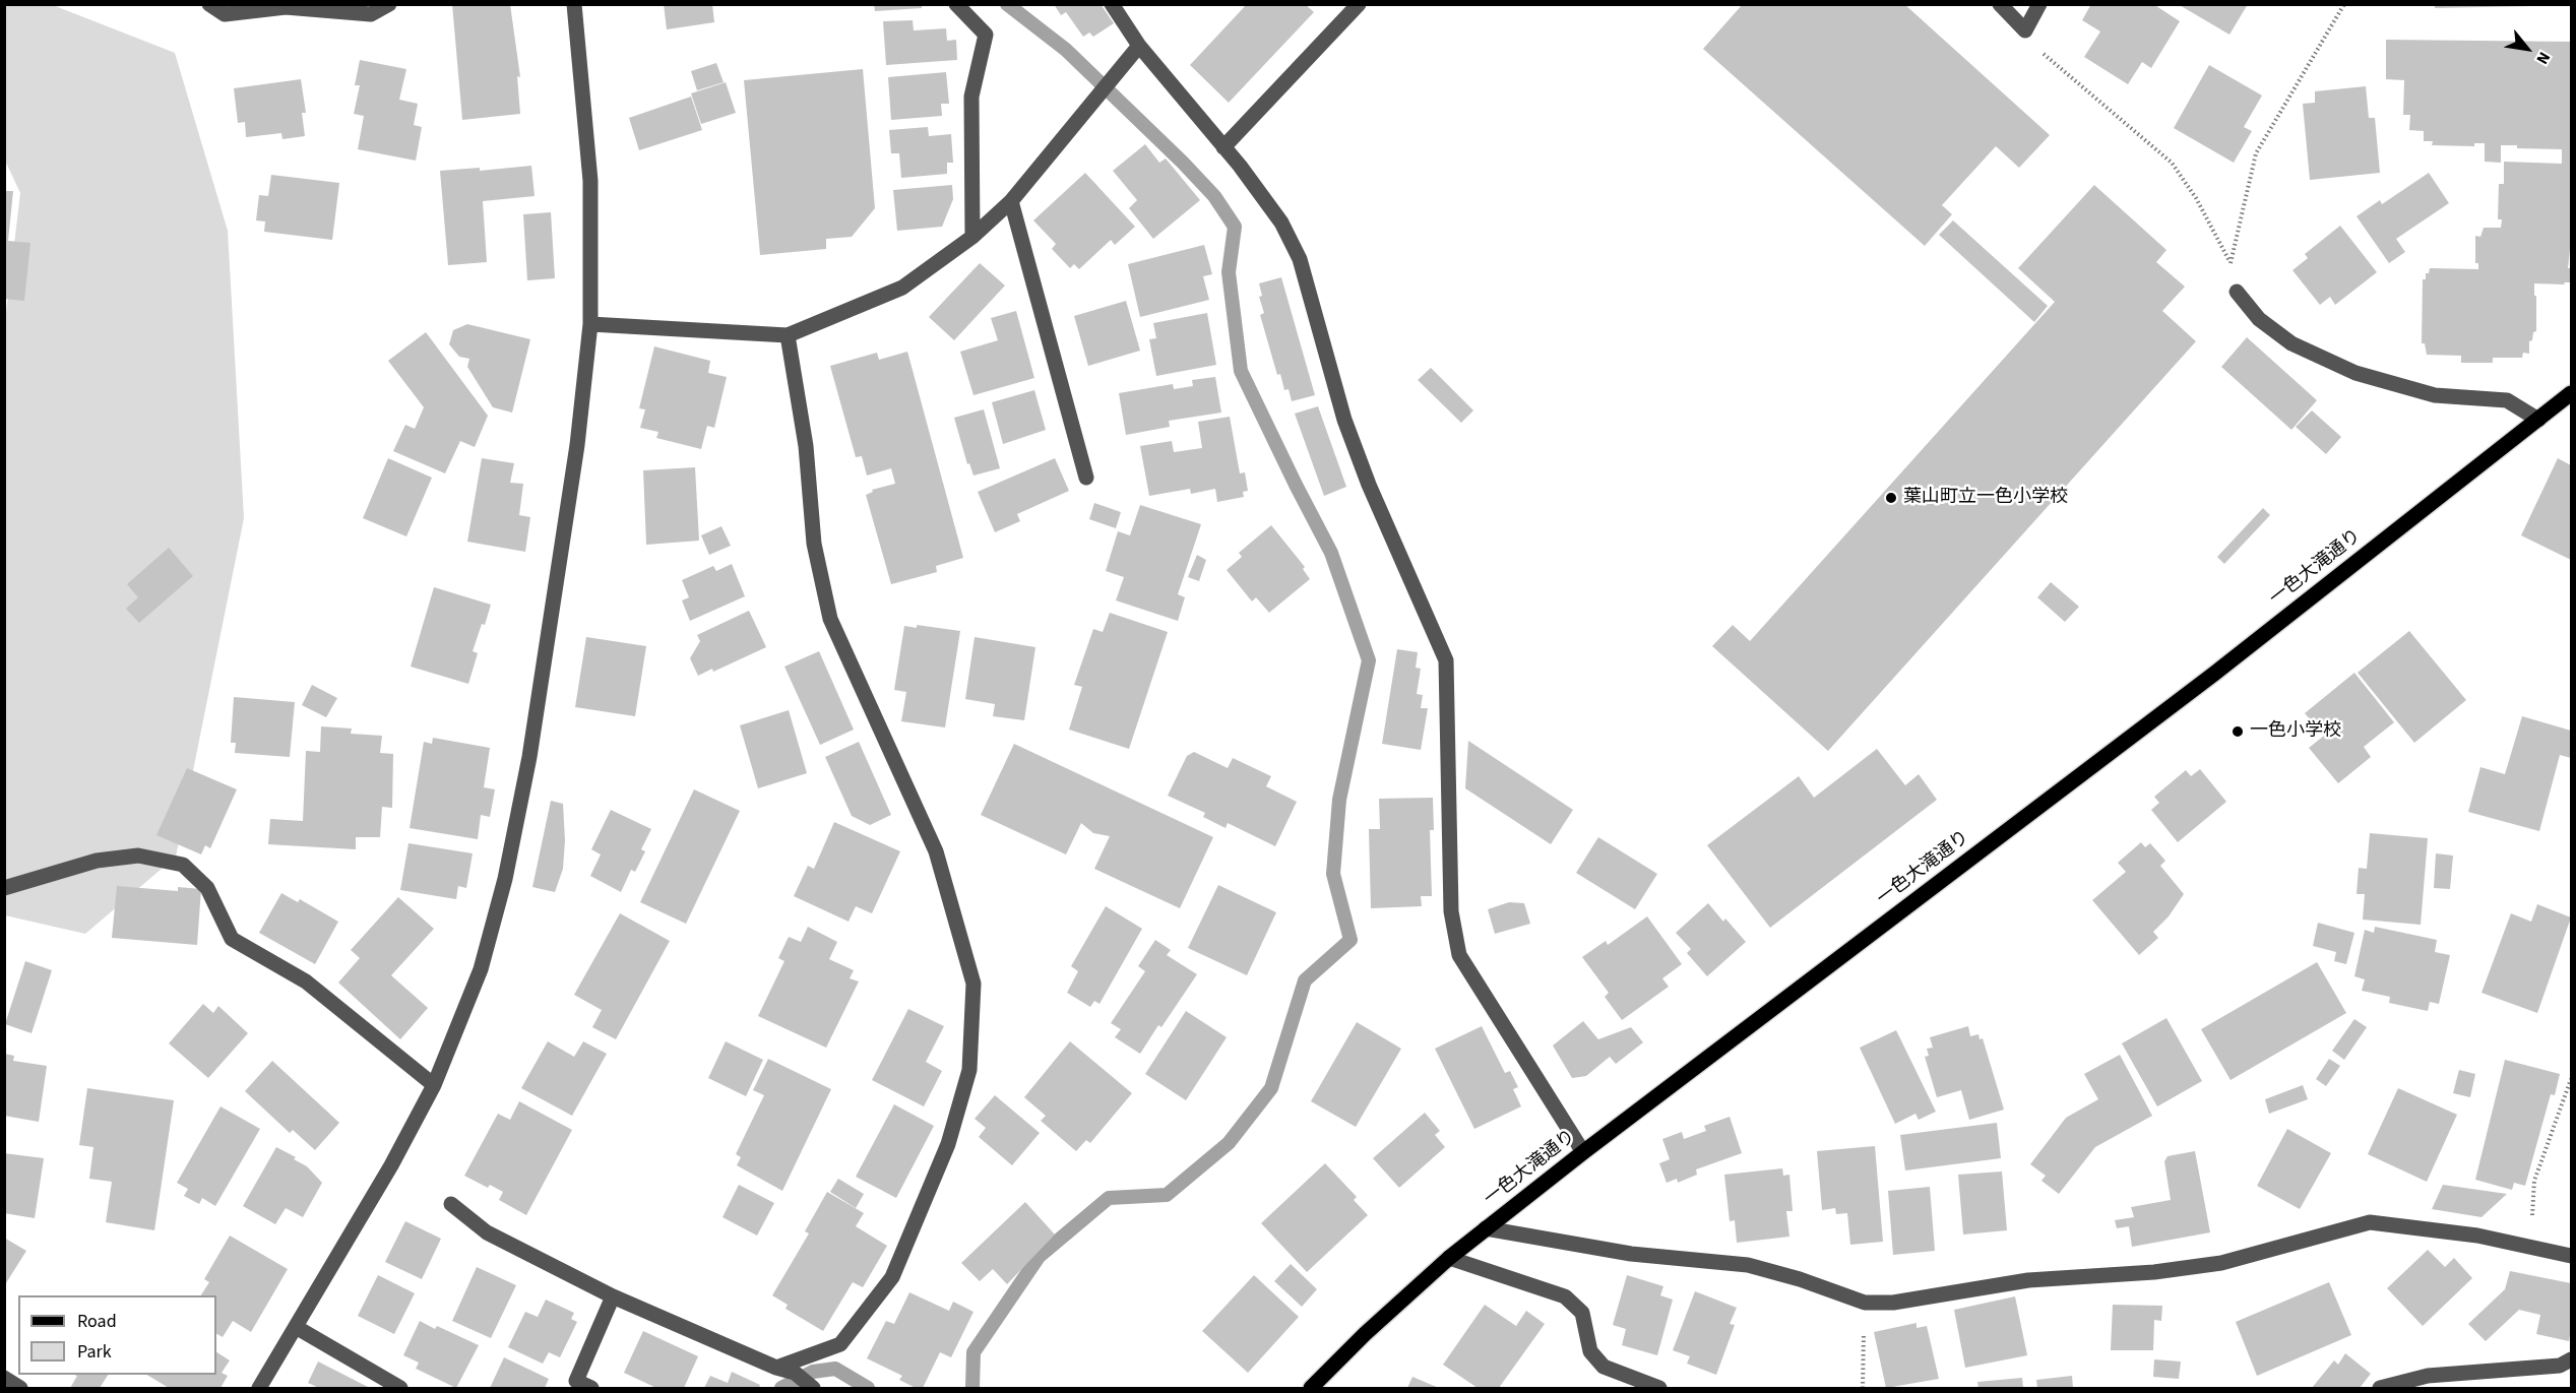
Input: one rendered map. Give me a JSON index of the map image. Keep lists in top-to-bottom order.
{
  "streets": {
    "main road": ["一色大滝通り"]
  },
  "places": ["葉山町立一色小学校", "一色小学校"],
  "legend": ["Road", "Park"],
  "north": "bottom right"
}
